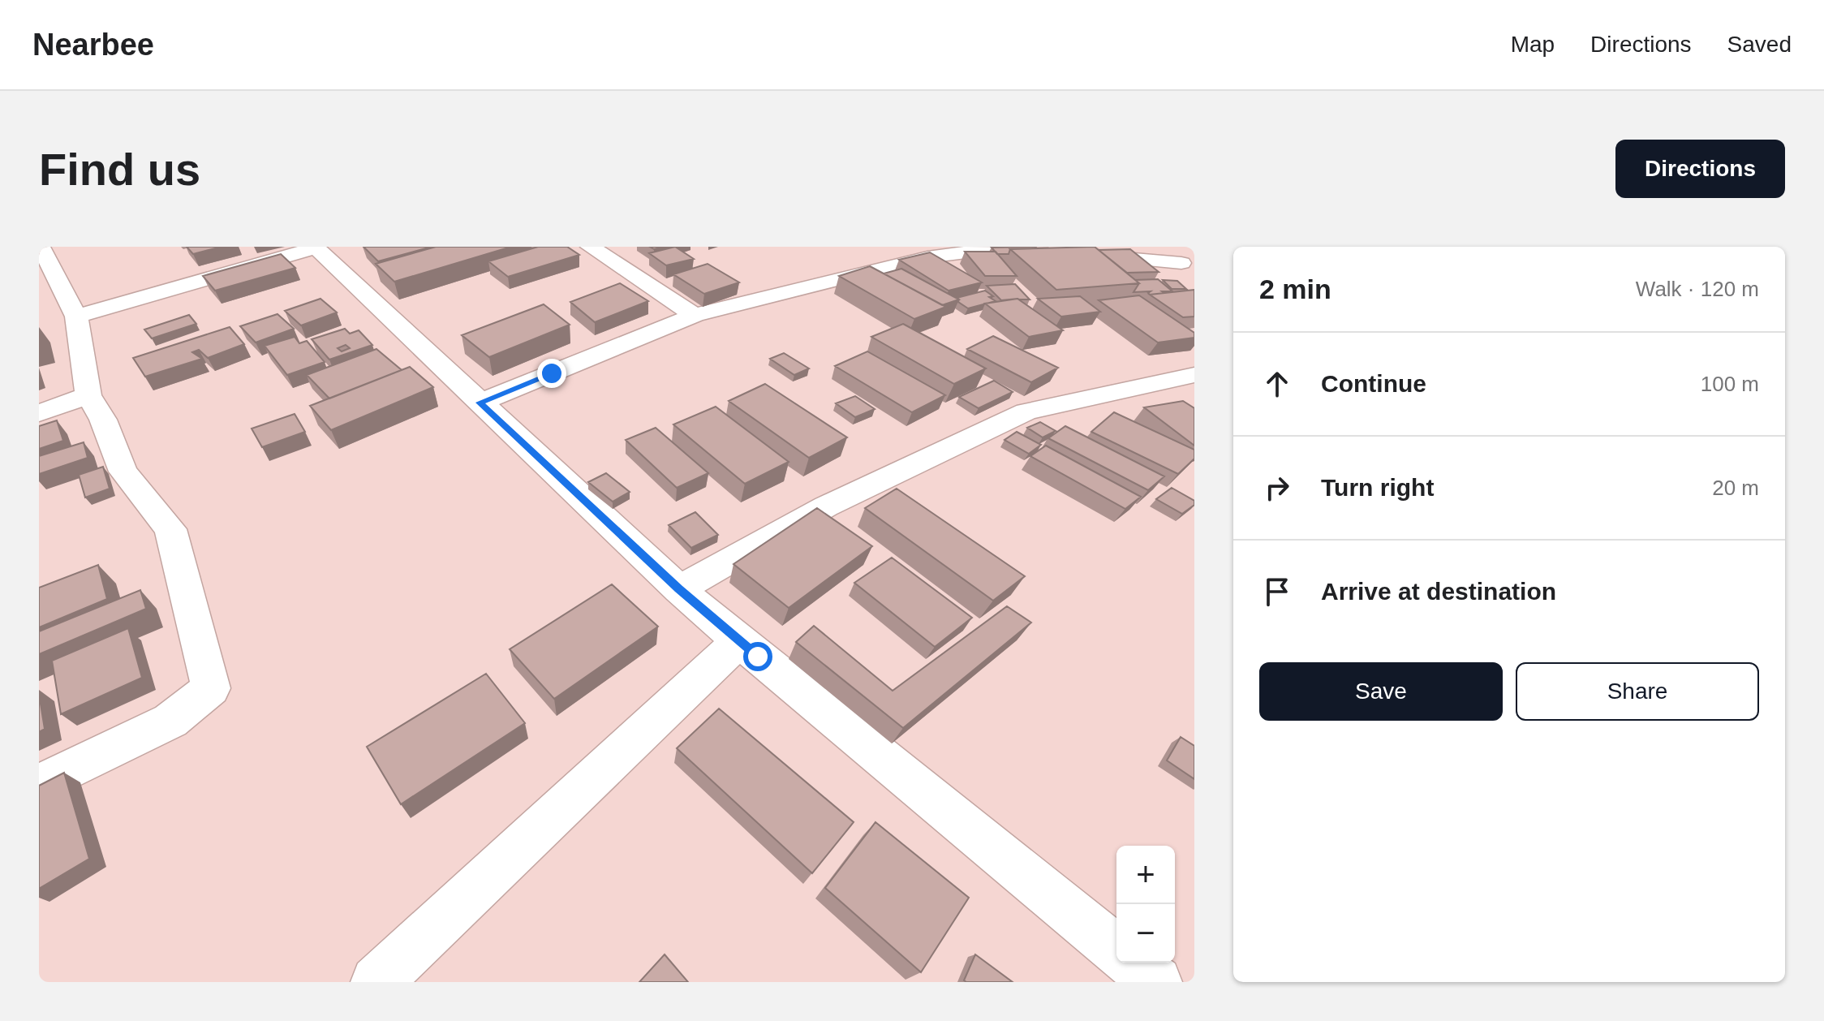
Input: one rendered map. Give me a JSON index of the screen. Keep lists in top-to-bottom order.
{
  "page": {
    "header": "Nearbee",
    "nav": ["Map", "Directions", "Saved"],
    "buttons": [
      "Directions",
      ["Save", "Share"]
    ],
    "title": "Find us",
    "heading": ["2 min", "Walk · 120 m"],
    "list": [
      ["Continue", "100 m"],
      ["Turn right", "20 m"],
      "Arrive at destination"
    ],
    "map_buttons": ["+", "−"]
  }
}
